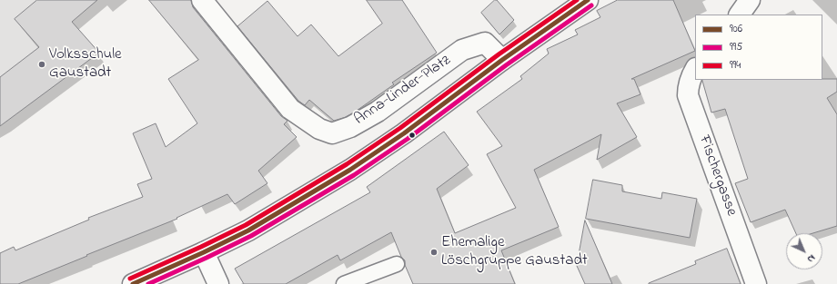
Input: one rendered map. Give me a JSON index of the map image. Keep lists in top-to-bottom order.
{
  "streets": {
    "street": ["Anna-Linder-Platz", "Fischergasse"]
  },
  "places": ["Volksschule Gaustadt", "Ehemalige Löschgruppe Gaustadt"],
  "lines": ["transit line 906", "transit line 994", "transit line 995"],
  "legend": ["906", "995", "994"],
  "north": "bottom right"
}
